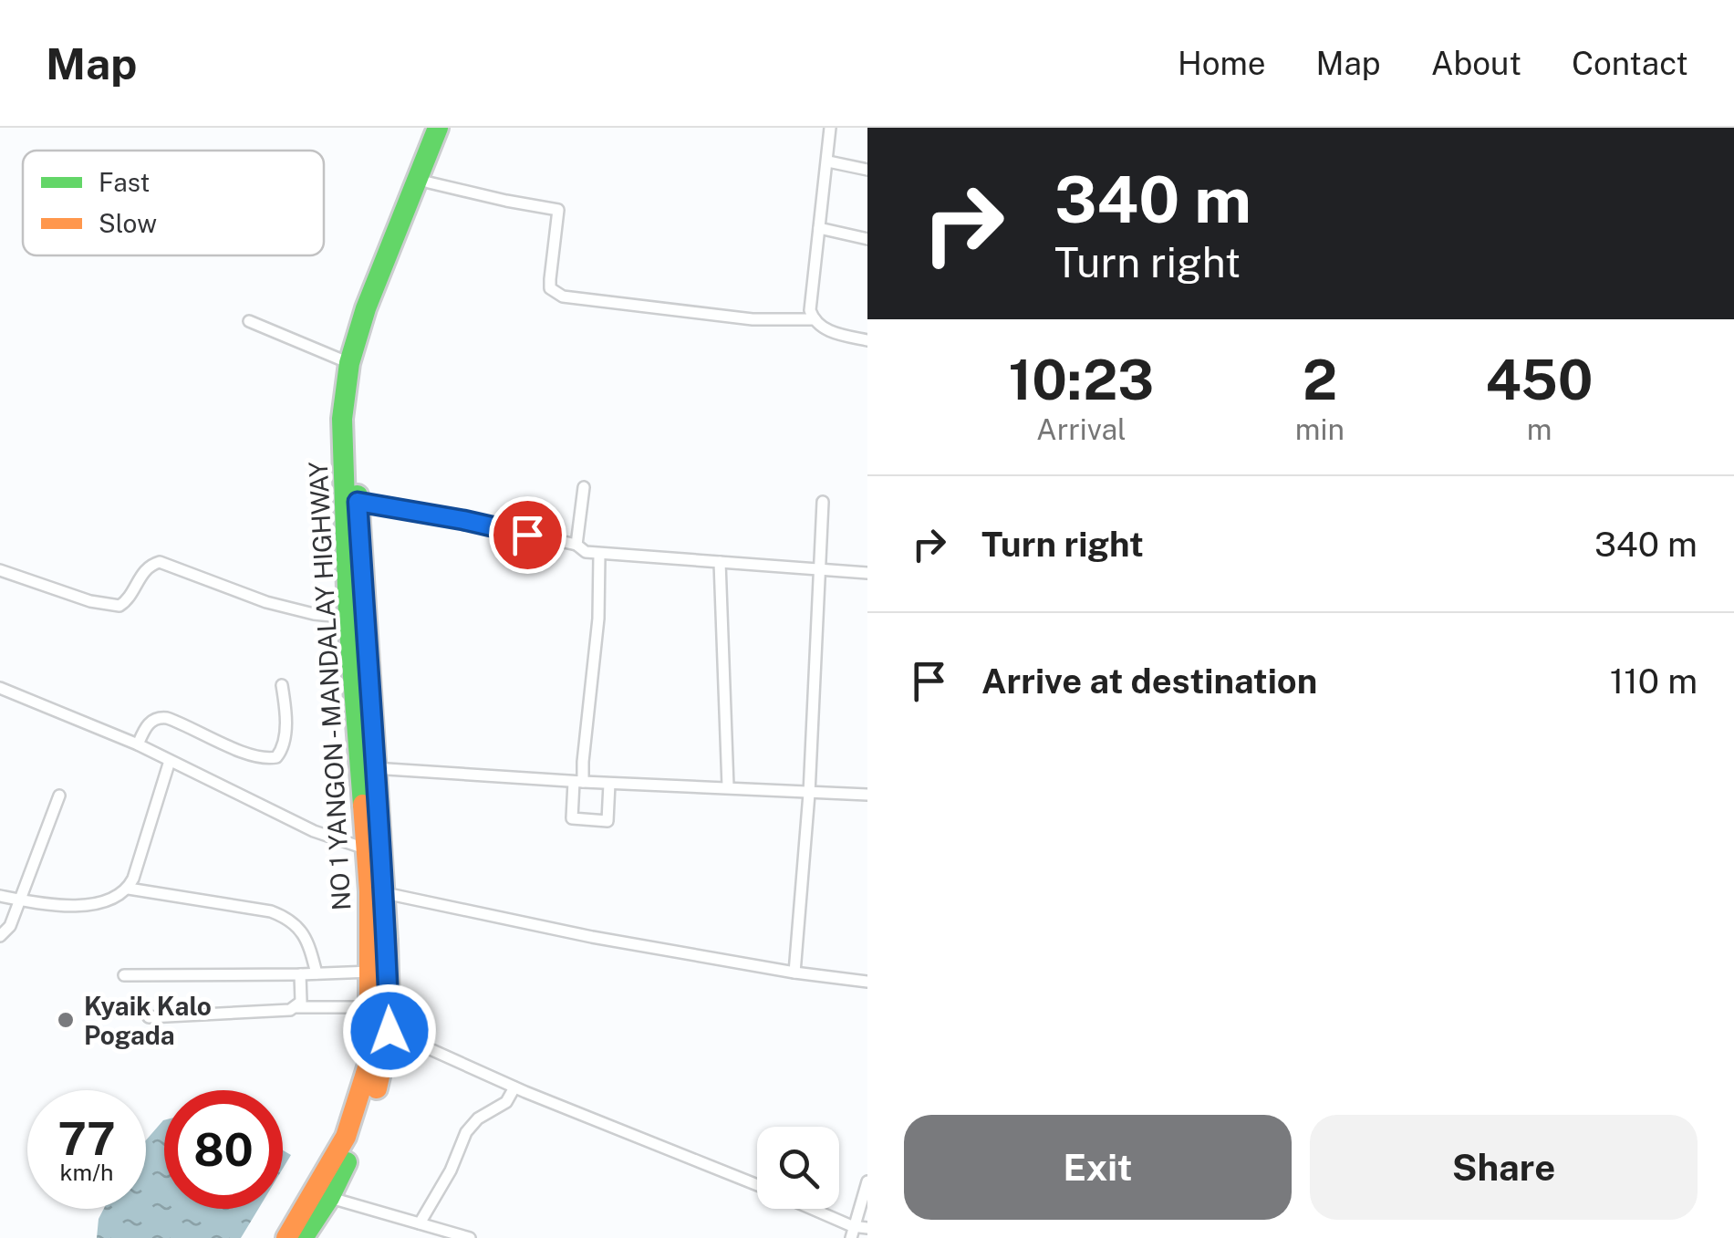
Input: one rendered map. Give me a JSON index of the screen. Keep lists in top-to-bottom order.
{
  "streets": {
    "highway": ["NO 1 YANGON - MANDALAY HIGHWAY"]
  },
  "places": ["Kyaik Kalo Pogada"],
  "legend": ["Fast", "Slow"],
  "page": {
    "header": "Map",
    "nav": [
      "Home",
      "Map",
      "About",
      "Contact"
    ],
    "turn": ["340 m", "Turn right"],
    "eta": [
      "10:23",
      "Arrival",
      "2",
      "min",
      "450",
      "m"
    ],
    "list": [
      {
        "name": "Turn right",
        "value": "340 m"
      },
      {
        "name": "Arrive at destination",
        "value": "110 m"
      }
    ],
    "speed": "77 km/h",
    "limit": "80",
    "buttons": ["Exit", "Share"]
  }
}
